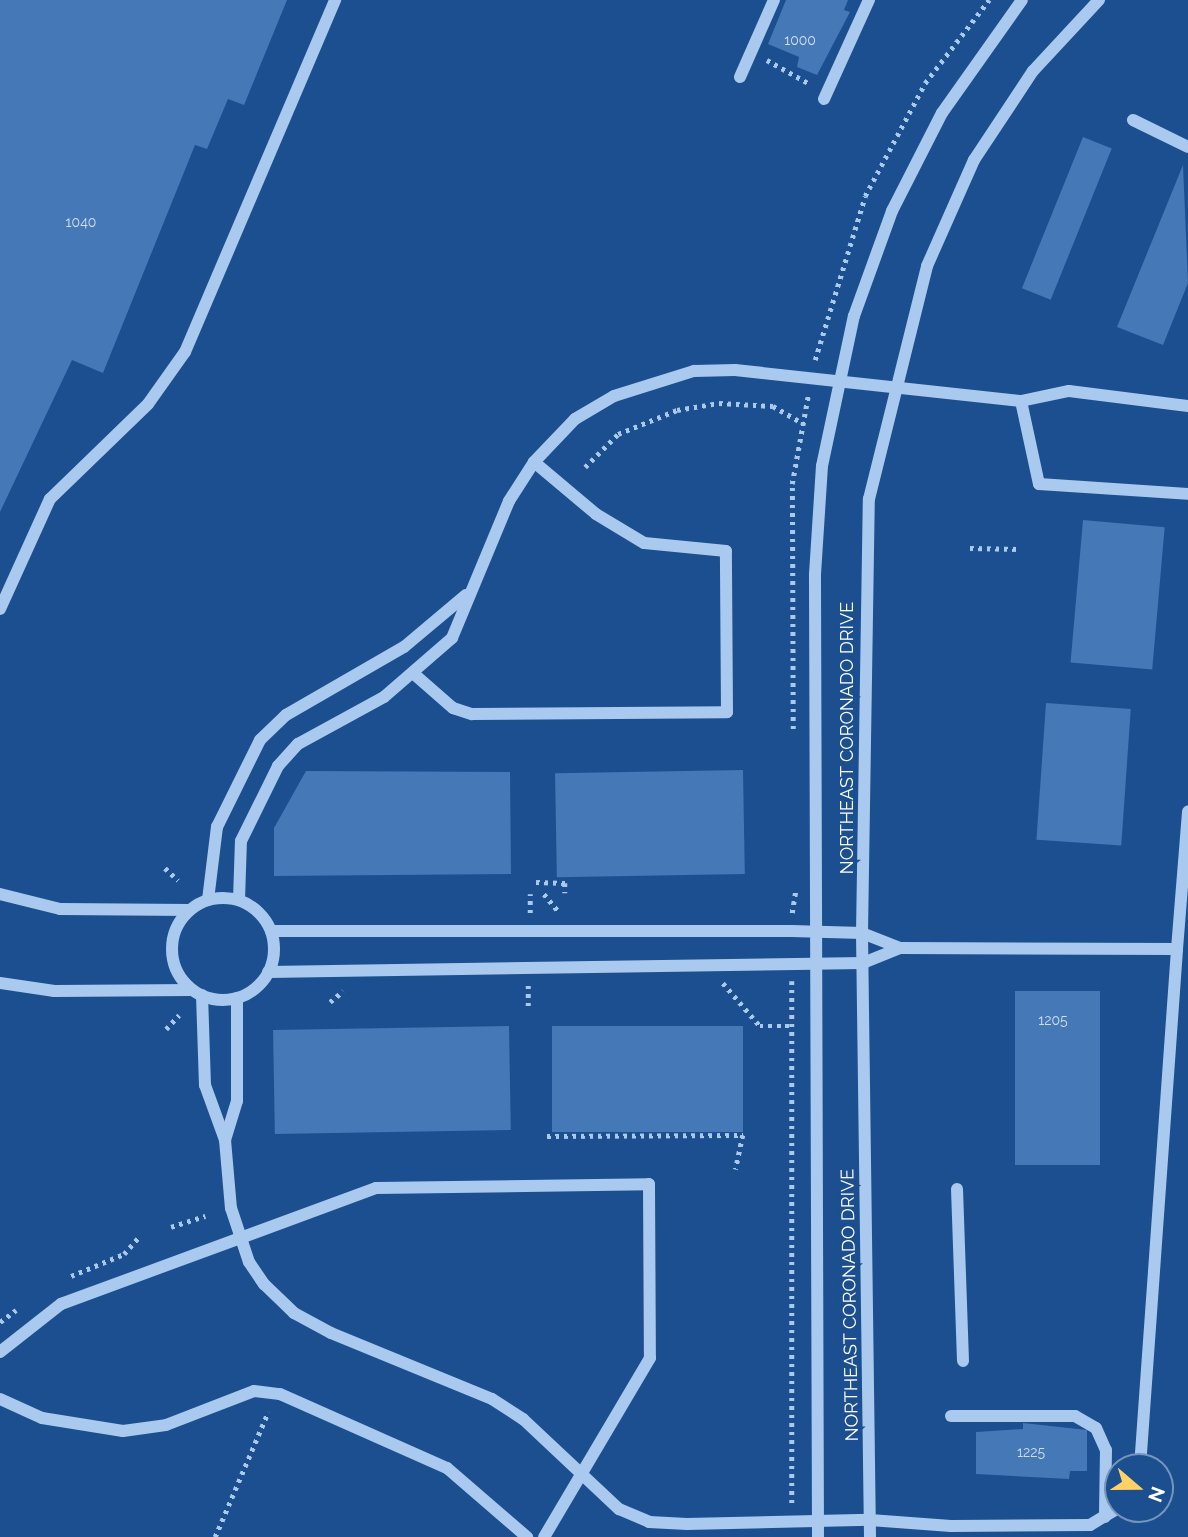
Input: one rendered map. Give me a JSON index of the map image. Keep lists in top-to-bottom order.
{
  "streets": {
    "street": ["NORTHEAST CORONADO DRIVE"]
  },
  "house_numbers": [
    "1000",
    "1040",
    "1205",
    "1225"
  ],
  "north": "right"
}
